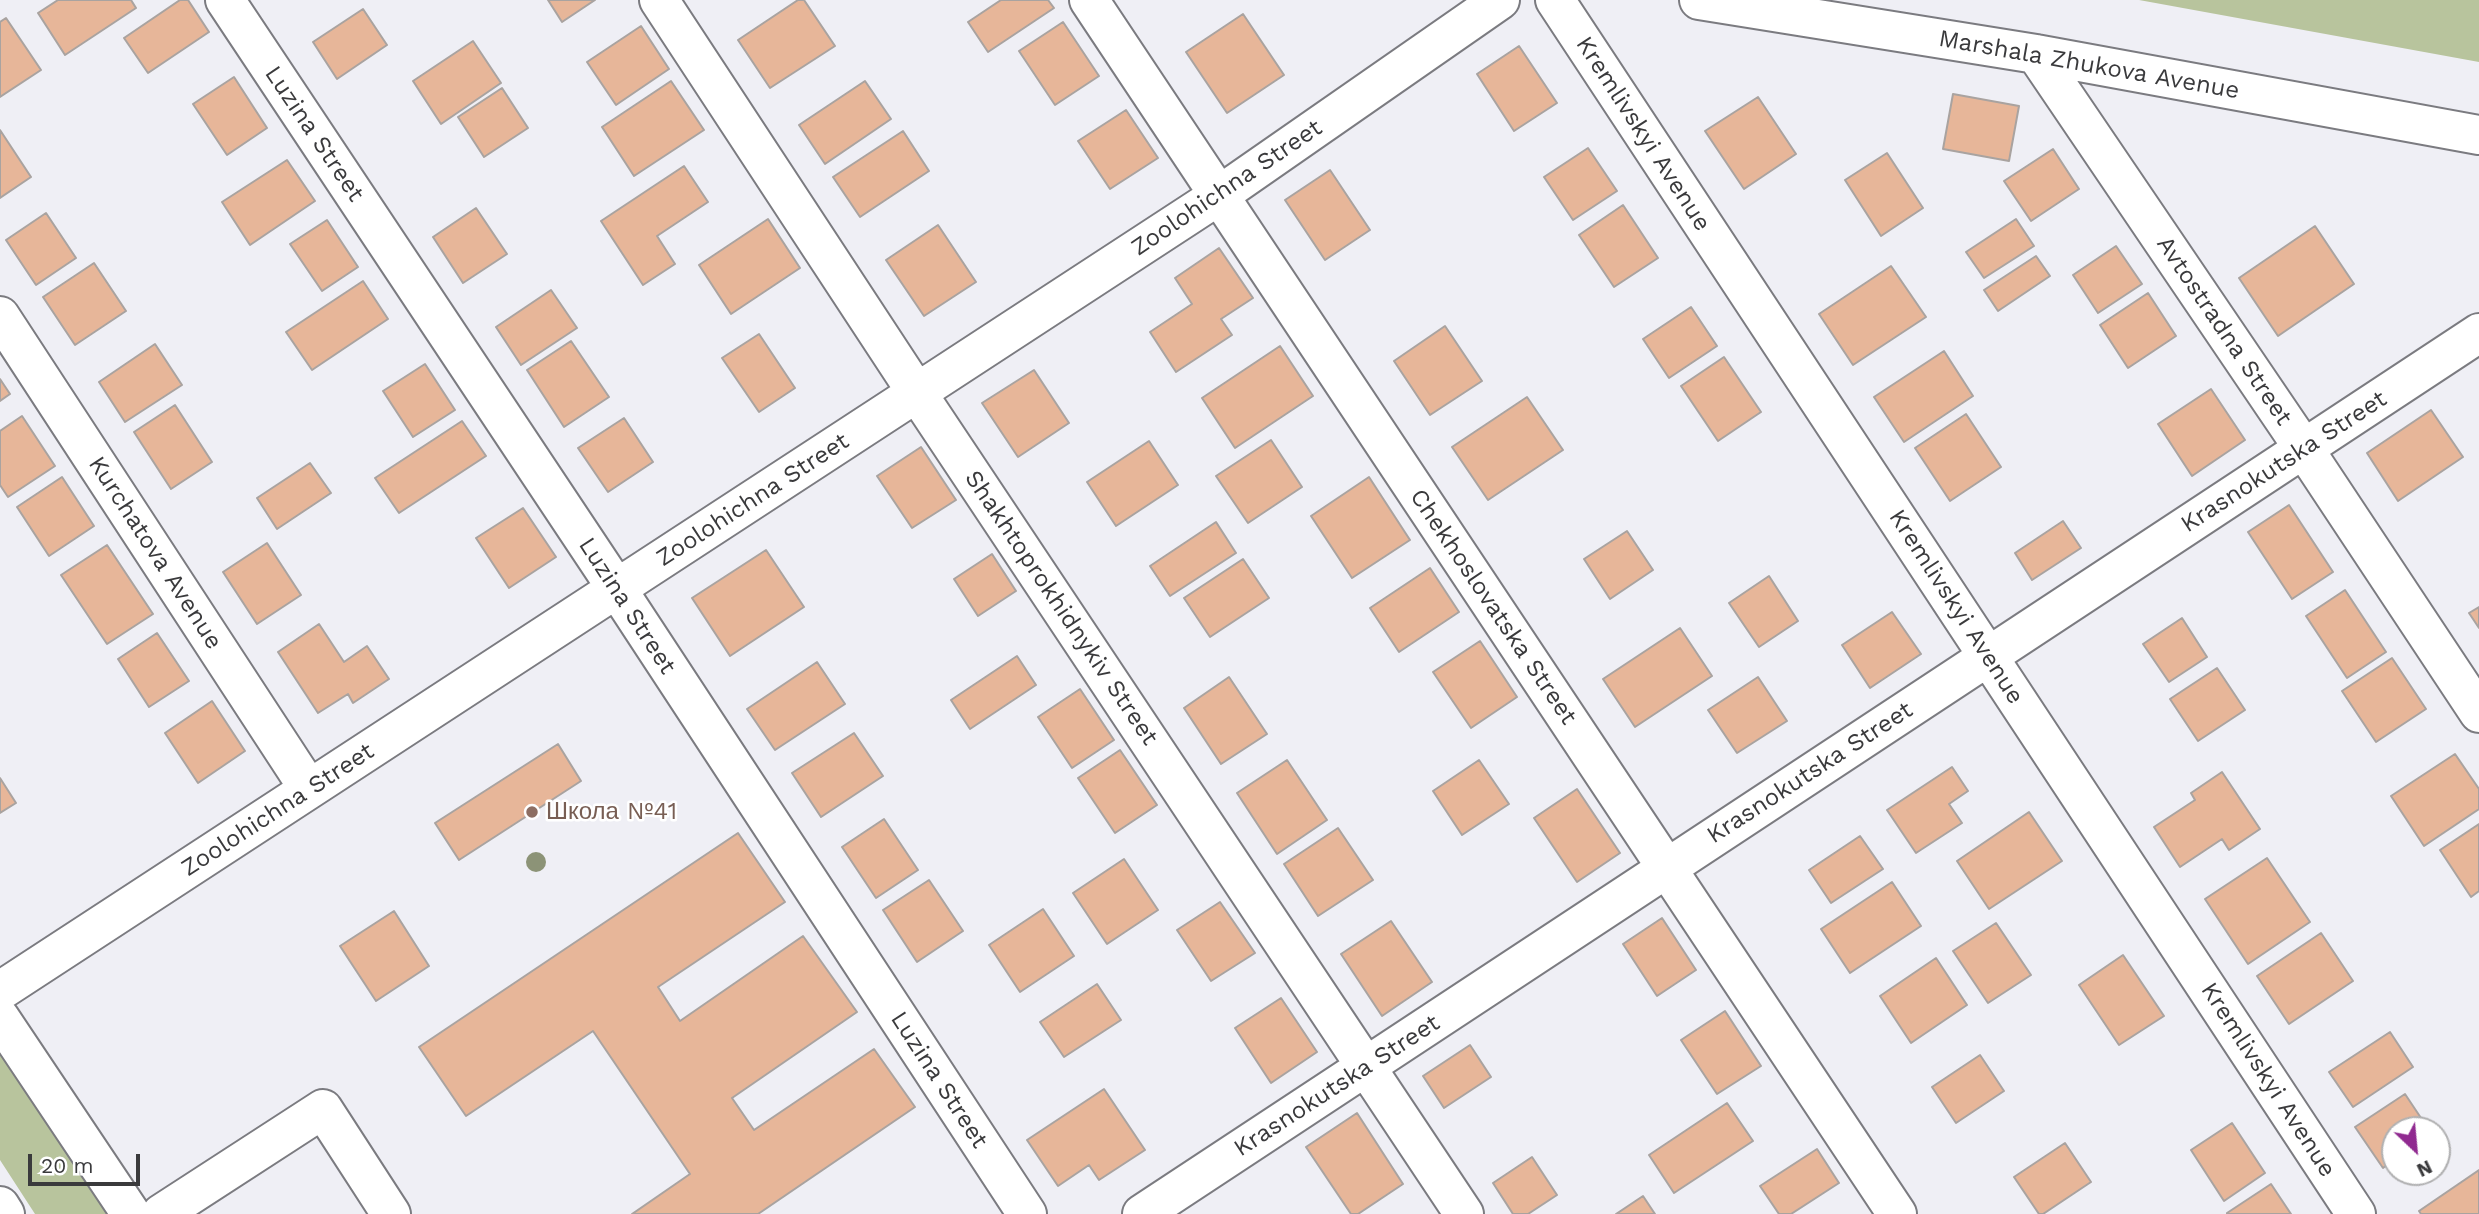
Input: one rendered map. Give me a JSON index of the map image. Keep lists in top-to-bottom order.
{
  "streets": {
    "street": [
      "Marshala Zhukova Avenue",
      "Luzina Street",
      "Kremlivskyi Avenue",
      "Zoolohichna Street",
      "Avtostradna Street",
      "Krasnokutska Street",
      "Kurchatova Avenue",
      "Chekhoslovatska Street",
      "Shakhtoprokhidnykiv Street"
    ]
  },
  "crossings": [
    ["Marshala Zhukova Avenue", "Avtostradna Street"],
    ["Luzina Street", "Zoolohichna Street"],
    ["Kremlivskyi Avenue", "Krasnokutska Street"],
    ["Zoolohichna Street", "Kurchatova Avenue"],
    ["Zoolohichna Street", "Chekhoslovatska Street"],
    ["Zoolohichna Street", "Shakhtoprokhidnykiv Street"],
    ["Avtostradna Street", "Krasnokutska Street"],
    ["Krasnokutska Street", "Chekhoslovatska Street"],
    ["Krasnokutska Street", "Shakhtoprokhidnykiv Street"]
  ],
  "places": ["Школа №41"],
  "scale_bar": "20 m",
  "north": "bottom right"
}
